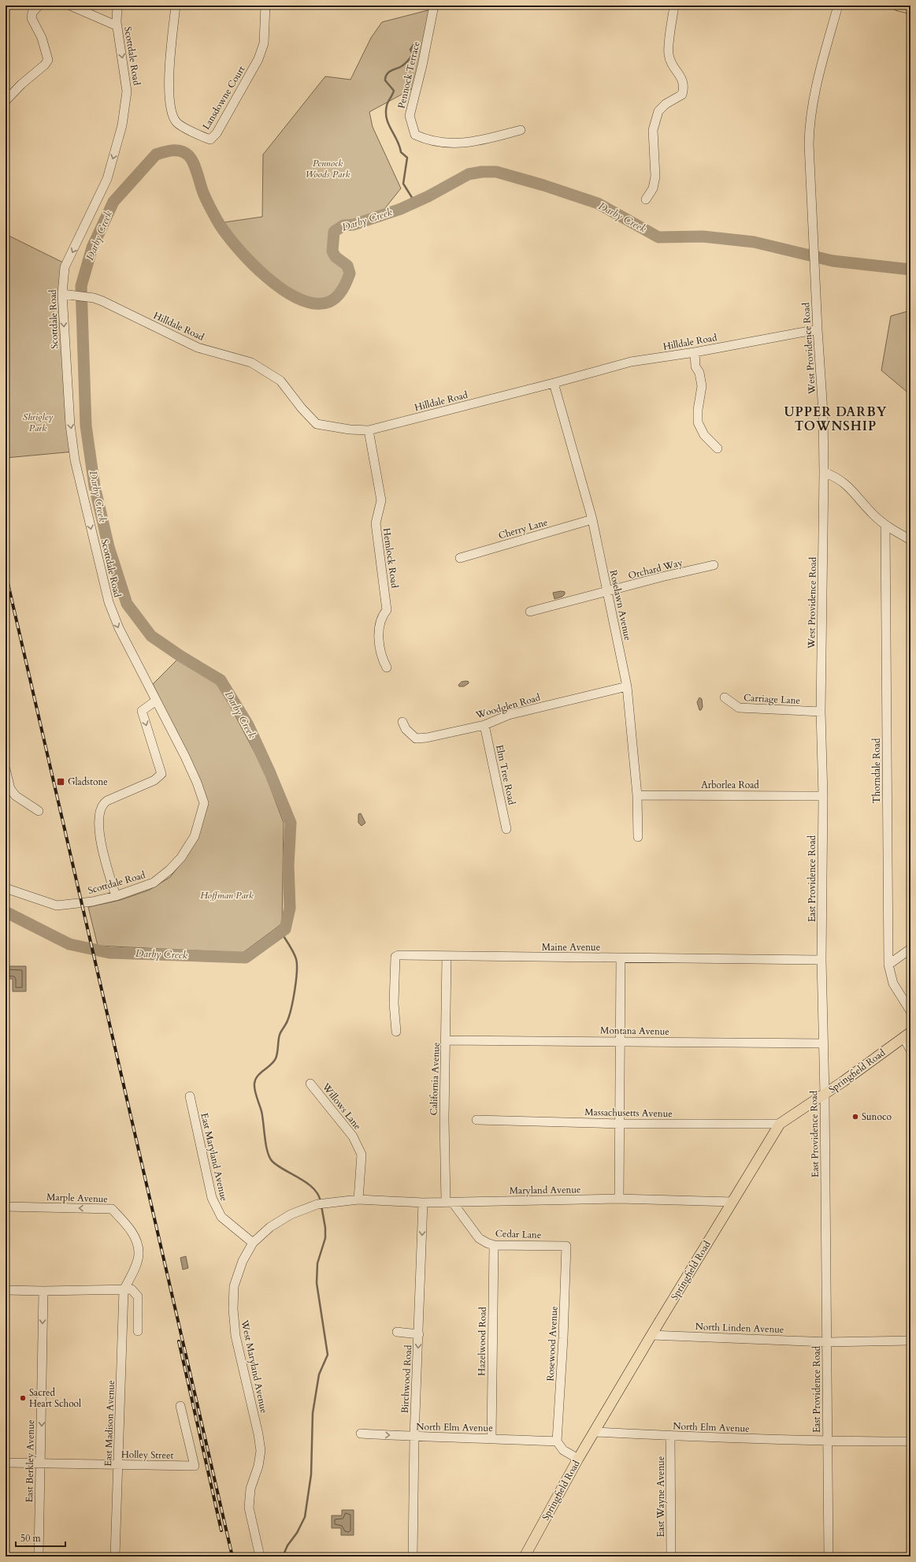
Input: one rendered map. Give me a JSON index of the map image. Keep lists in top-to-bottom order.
{
  "streets": {
    "main road": ["Springfield Road"],
    "street": [
      "Scottdale Road",
      "Pennock Terrace",
      "Lansdowne Court",
      "Hilldale Road",
      "West Providence Road",
      "Cherry Lane",
      "Hemlock Road",
      "Orchard Way",
      "Roselawn Avenue",
      "Carriage Lane",
      "Woodglen Road",
      "Thorndale Road",
      "Elm Tree Road",
      "Arborlea Road",
      "East Providence Road",
      "Maine Avenue",
      "Montana Avenue",
      "California Avenue",
      "Willows Lane",
      "Massachusetts Avenue",
      "East Maryland Avenue",
      "Maryland Avenue",
      "Marple Avenue",
      "Cedar Lane",
      "North Linden Avenue",
      "Hazelwood Road",
      "Rosewood Avenue",
      "West Maryland Avenue",
      "Birchwood Road",
      "East Madison Avenue",
      "North Elm Avenue",
      "Holley Street",
      "East Berkley Avenue",
      "East Wayne Avenue"
    ]
  },
  "crossings": [
    ["Scottdale Road", "Hilldale Road"],
    ["Hilldale Road", "West Providence Road"],
    ["Hilldale Road", "Hemlock Road"],
    ["Hilldale Road", "Roselawn Avenue"],
    ["West Providence Road", "Carriage Lane"],
    ["West Providence Road", "East Providence Road"],
    ["Cherry Lane", "Roselawn Avenue"],
    ["Orchard Way", "Roselawn Avenue"],
    ["Roselawn Avenue", "Woodglen Road"],
    ["Roselawn Avenue", "Arborlea Road"],
    ["Carriage Lane", "East Providence Road"],
    ["Woodglen Road", "Elm Tree Road"],
    ["Arborlea Road", "East Providence Road"],
    ["East Providence Road", "Maine Avenue"],
    ["East Providence Road", "Montana Avenue"],
    ["East Providence Road", "Springfield Road"],
    ["East Providence Road", "North Linden Avenue"],
    ["East Providence Road", "North Elm Avenue"],
    ["Maine Avenue", "California Avenue"],
    ["Montana Avenue", "California Avenue"],
    ["Springfield Road", "Massachusetts Avenue"],
    ["Springfield Road", "Maryland Avenue"],
    ["Springfield Road", "North Linden Avenue"],
    ["Springfield Road", "North Elm Avenue"],
    ["California Avenue", "Maryland Avenue"],
    ["California Avenue", "Cedar Lane"],
    ["Willows Lane", "Maryland Avenue"],
    ["Willows Lane", "West Maryland Avenue"],
    ["East Maryland Avenue", "West Maryland Avenue"],
    ["Maryland Avenue", "Cedar Lane"],
    ["Maryland Avenue", "West Maryland Avenue"],
    ["Maryland Avenue", "Birchwood Road"],
    ["Marple Avenue", "East Madison Avenue"],
    ["Cedar Lane", "Hazelwood Road"],
    ["Cedar Lane", "Rosewood Avenue"],
    ["Hazelwood Road", "North Elm Avenue"],
    ["Rosewood Avenue", "North Elm Avenue"],
    ["Birchwood Road", "North Elm Avenue"],
    ["East Madison Avenue", "Holley Street"],
    ["North Elm Avenue", "East Wayne Avenue"],
    ["Holley Street", "East Berkley Avenue"]
  ],
  "one_way": ["Scottdale Road", "Birchwood Road", "East Berkley Avenue"],
  "districts": ["UPPER DARBY TOWNSHIP"],
  "water": ["Darby Creek"],
  "parks": ["Pennock Woods Park", "Shrigley Park", "Hoffman Park"],
  "places": {
    "transit": ["Gladstone"],
    "other": ["Sunoco", "Sacred Heart School"]
  },
  "scale_bar": "50 m"
}
